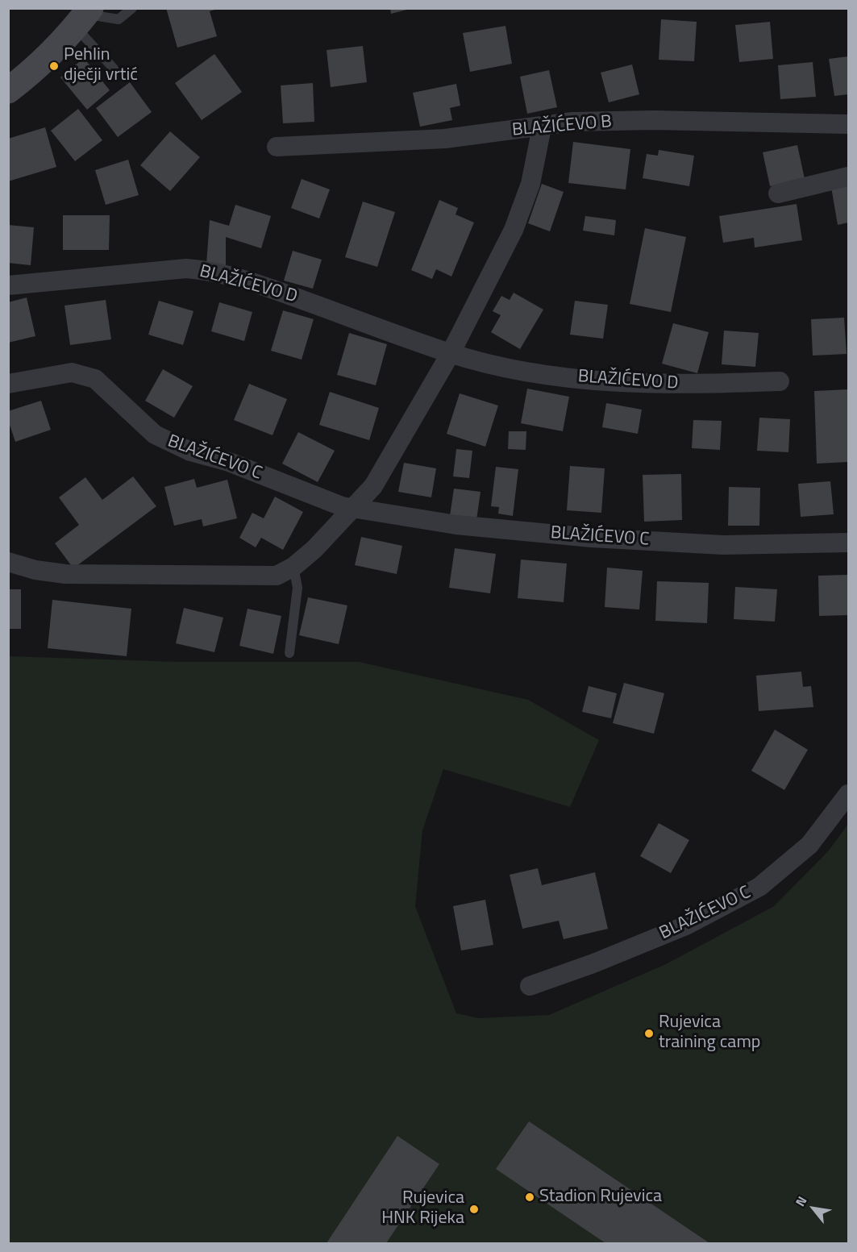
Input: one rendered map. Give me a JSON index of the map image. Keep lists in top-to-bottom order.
{
  "streets": {
    "street": ["BLAŽIĆEVO B", "BLAŽIĆEVO D", "BLAŽIĆEVO C"]
  },
  "places": [
    "Pehlin dječji vrtić",
    "Rujevica training camp",
    "Stadion Rujevica",
    "Rujevica HNK Rijeka"
  ],
  "north": "top left"
}
